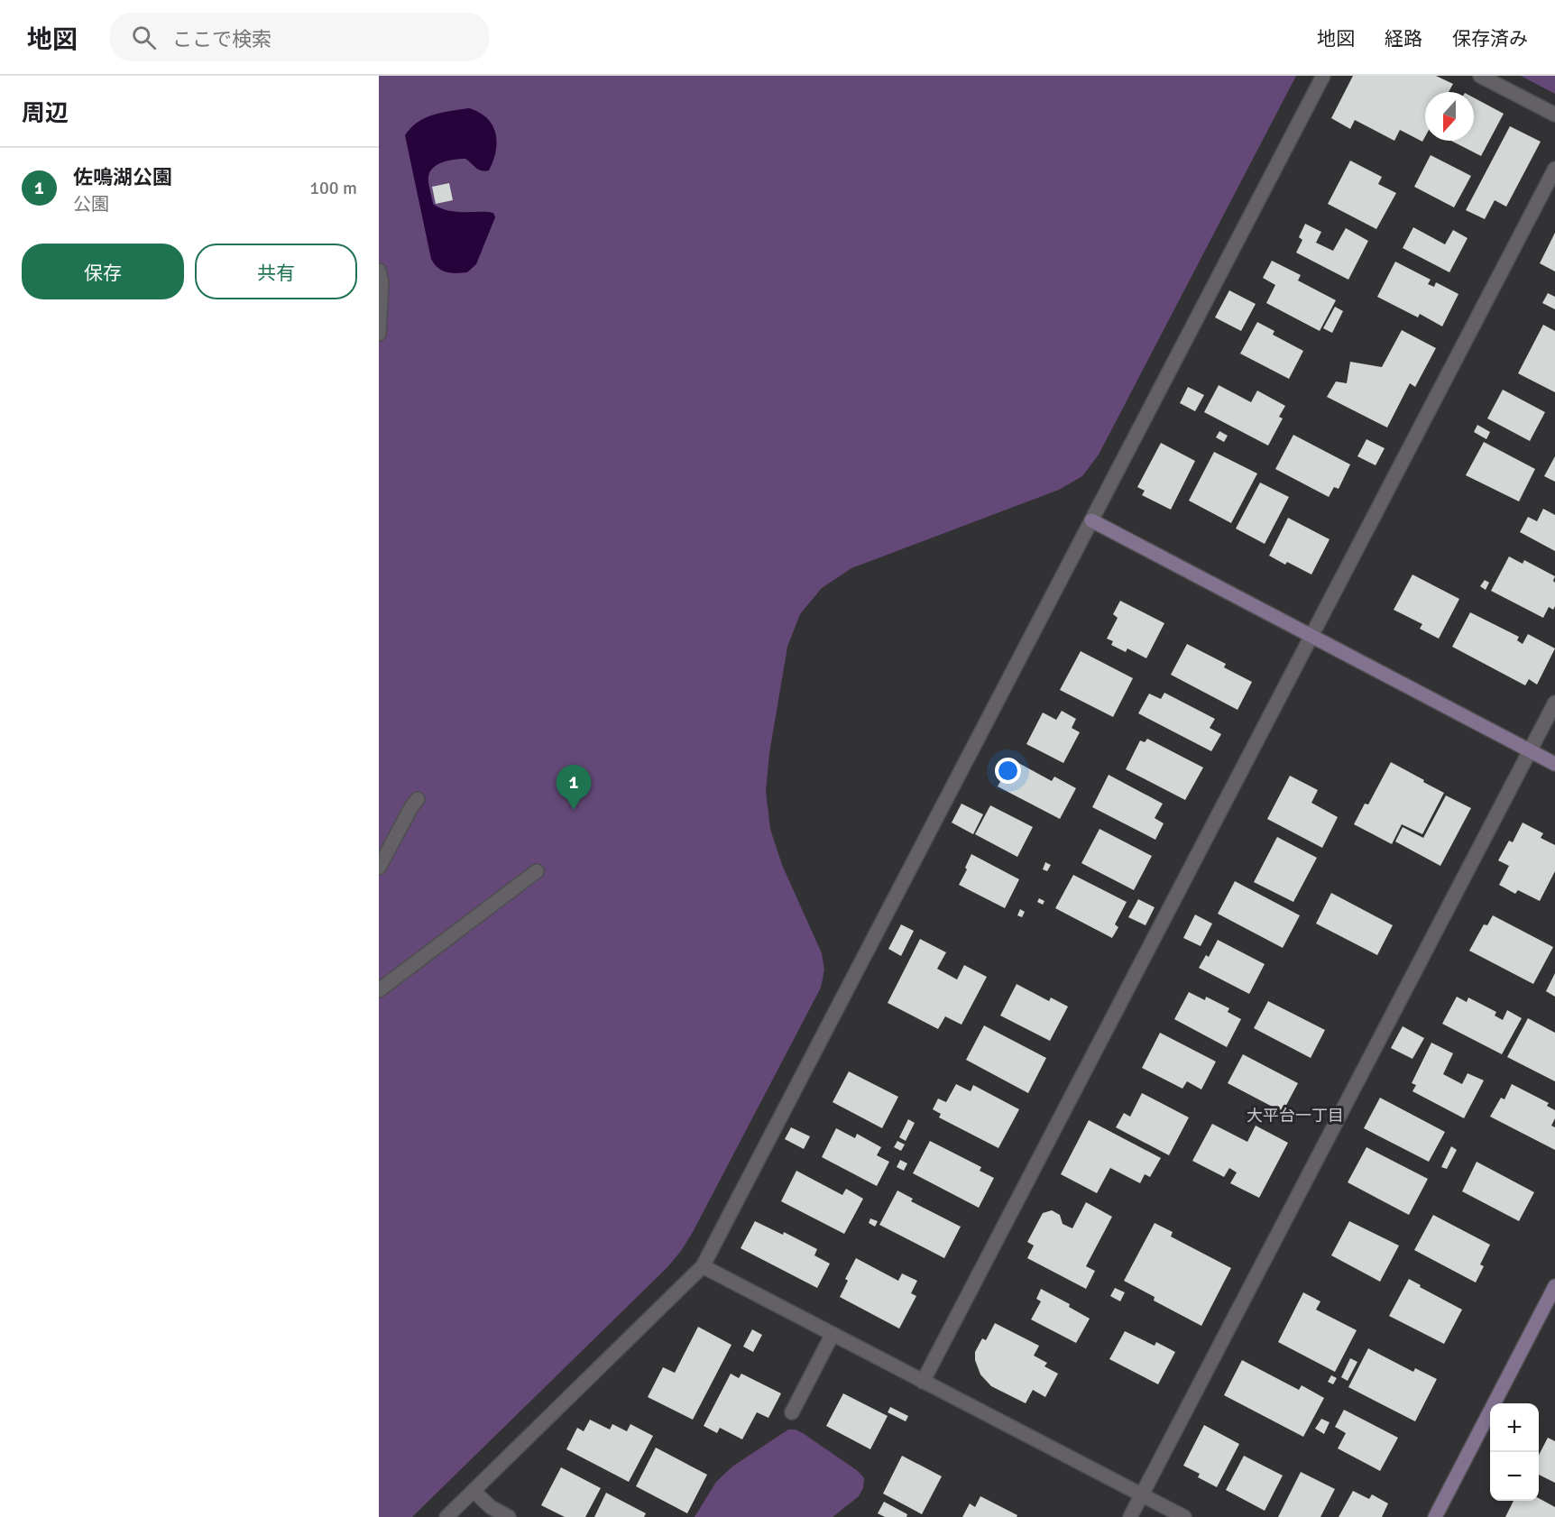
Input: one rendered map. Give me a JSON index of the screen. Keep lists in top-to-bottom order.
{
  "districts": ["大平台一丁目"],
  "north": "bottom",
  "page": {
    "header": "地図",
    "search": "ここで検索",
    "nav": ["地図", "経路", "保存済み"],
    "heading": "周辺",
    "list": [
      {
        "mark": "1",
        "name": "佐鳴湖公園",
        "note": "公園",
        "value": "100 m"
      }
    ],
    "buttons": ["保存", "共有"],
    "pins": "1",
    "map_buttons": ["+", "−"]
  }
}
